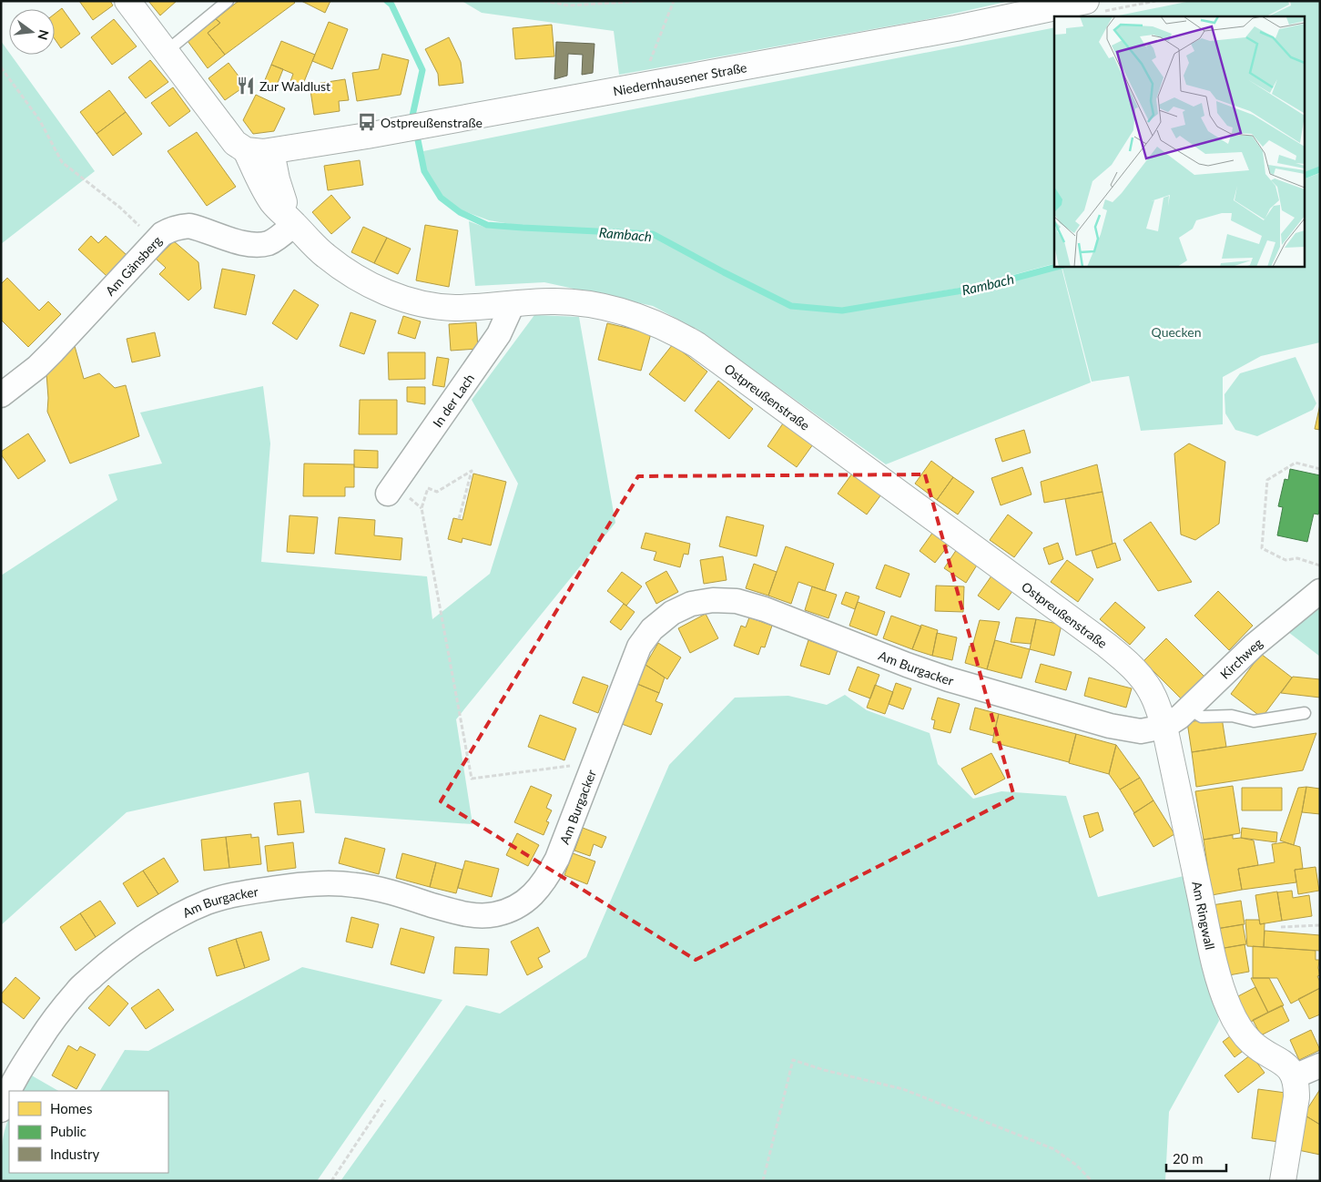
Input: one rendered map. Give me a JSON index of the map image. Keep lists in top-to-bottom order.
{
  "streets": {
    "street": [
      "Niedernhausener Straße",
      "Am Gänsberg",
      "Ostpreußenstraße",
      "In der Lach",
      "Kirchweg",
      "Am Burgacker",
      "Am Ringwall"
    ]
  },
  "crossings": [
    ["Niedernhausener Straße", "Ostpreußenstraße"],
    ["Am Gänsberg", "Ostpreußenstraße"],
    ["Ostpreußenstraße", "In der Lach"],
    ["Ostpreußenstraße", "Kirchweg"],
    ["Ostpreußenstraße", "Am Burgacker"],
    ["Ostpreußenstraße", "Am Ringwall"],
    ["Kirchweg", "Am Burgacker"],
    ["Kirchweg", "Am Ringwall"],
    ["Am Burgacker", "Am Ringwall"]
  ],
  "water": ["Rambach"],
  "parks": ["Quecken"],
  "places": {
    "restaurant": ["Zur Waldlust"],
    "bus stop": ["Ostpreußenstraße"]
  },
  "legend": ["Homes", "Public", "Industry"],
  "scale_bar": "20 m",
  "north": "right"
}
